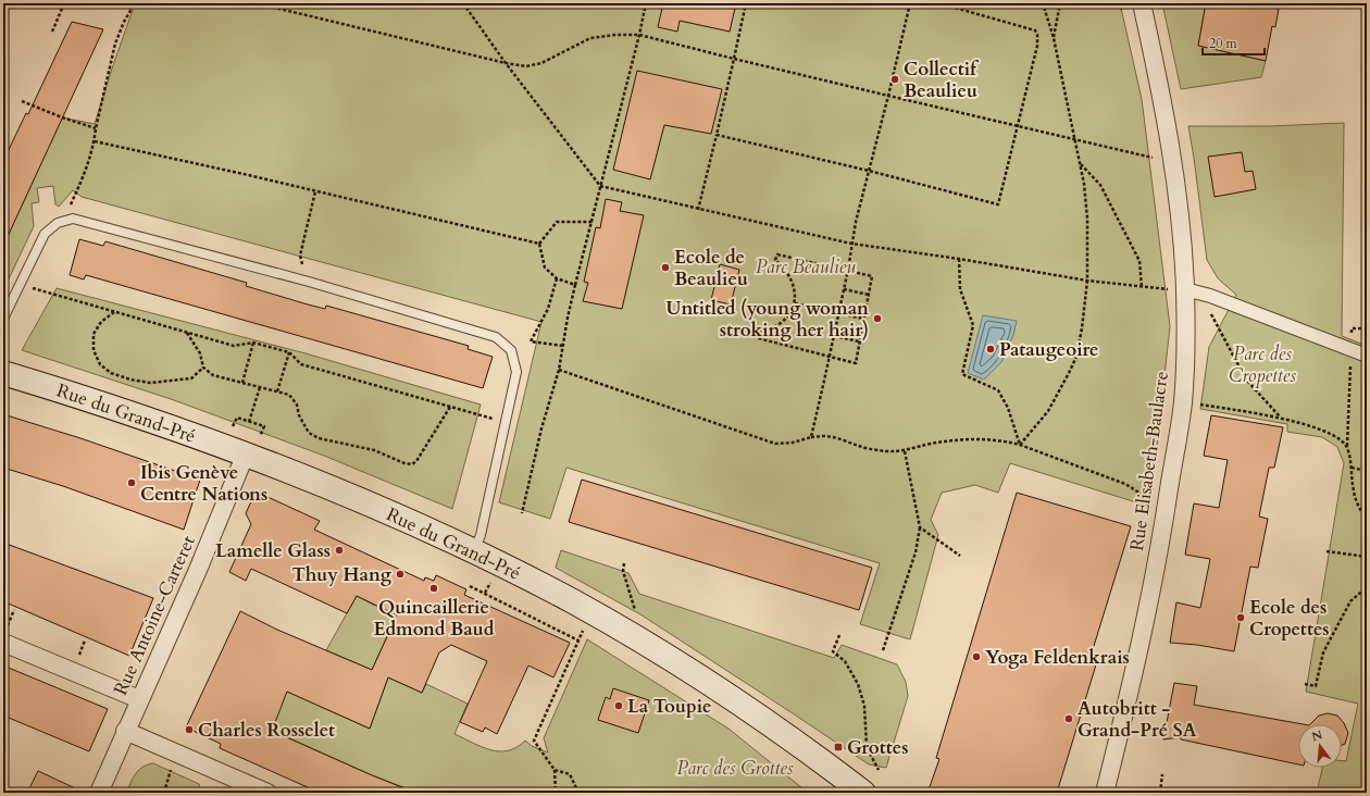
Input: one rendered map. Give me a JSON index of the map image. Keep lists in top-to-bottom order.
{
  "streets": {
    "main road": ["Rue du Grand-Pré"],
    "street": ["Rue Elisabeth-Baulacre", "Rue Antoine-Carteret"]
  },
  "crossings": [
    ["Rue du Grand-Pré", "Rue Antoine-Carteret"]
  ],
  "parks": ["Parc Beaulieu", "Parc des Cropettes", "Parc des Grottes"],
  "places": {
    "other": [
      "Collectif Beaulieu",
      "Ecole de Beaulieu",
      "Untitled (young woman stroking her hair)",
      "Pataugeoire",
      "Ibis Genève Centre Nations",
      "Lamelle Glass",
      "Thuy Hang",
      "Quincaillerie Edmond Baud",
      "Ecole des Cropettes",
      "Yoga Feldenkrais",
      "La Toupie",
      "Autobritt - Grand-Pré SA",
      "Charles Rosselet"
    ],
    "transit": ["Grottes"]
  },
  "scale_bar": "20 m",
  "north": "top"
}
